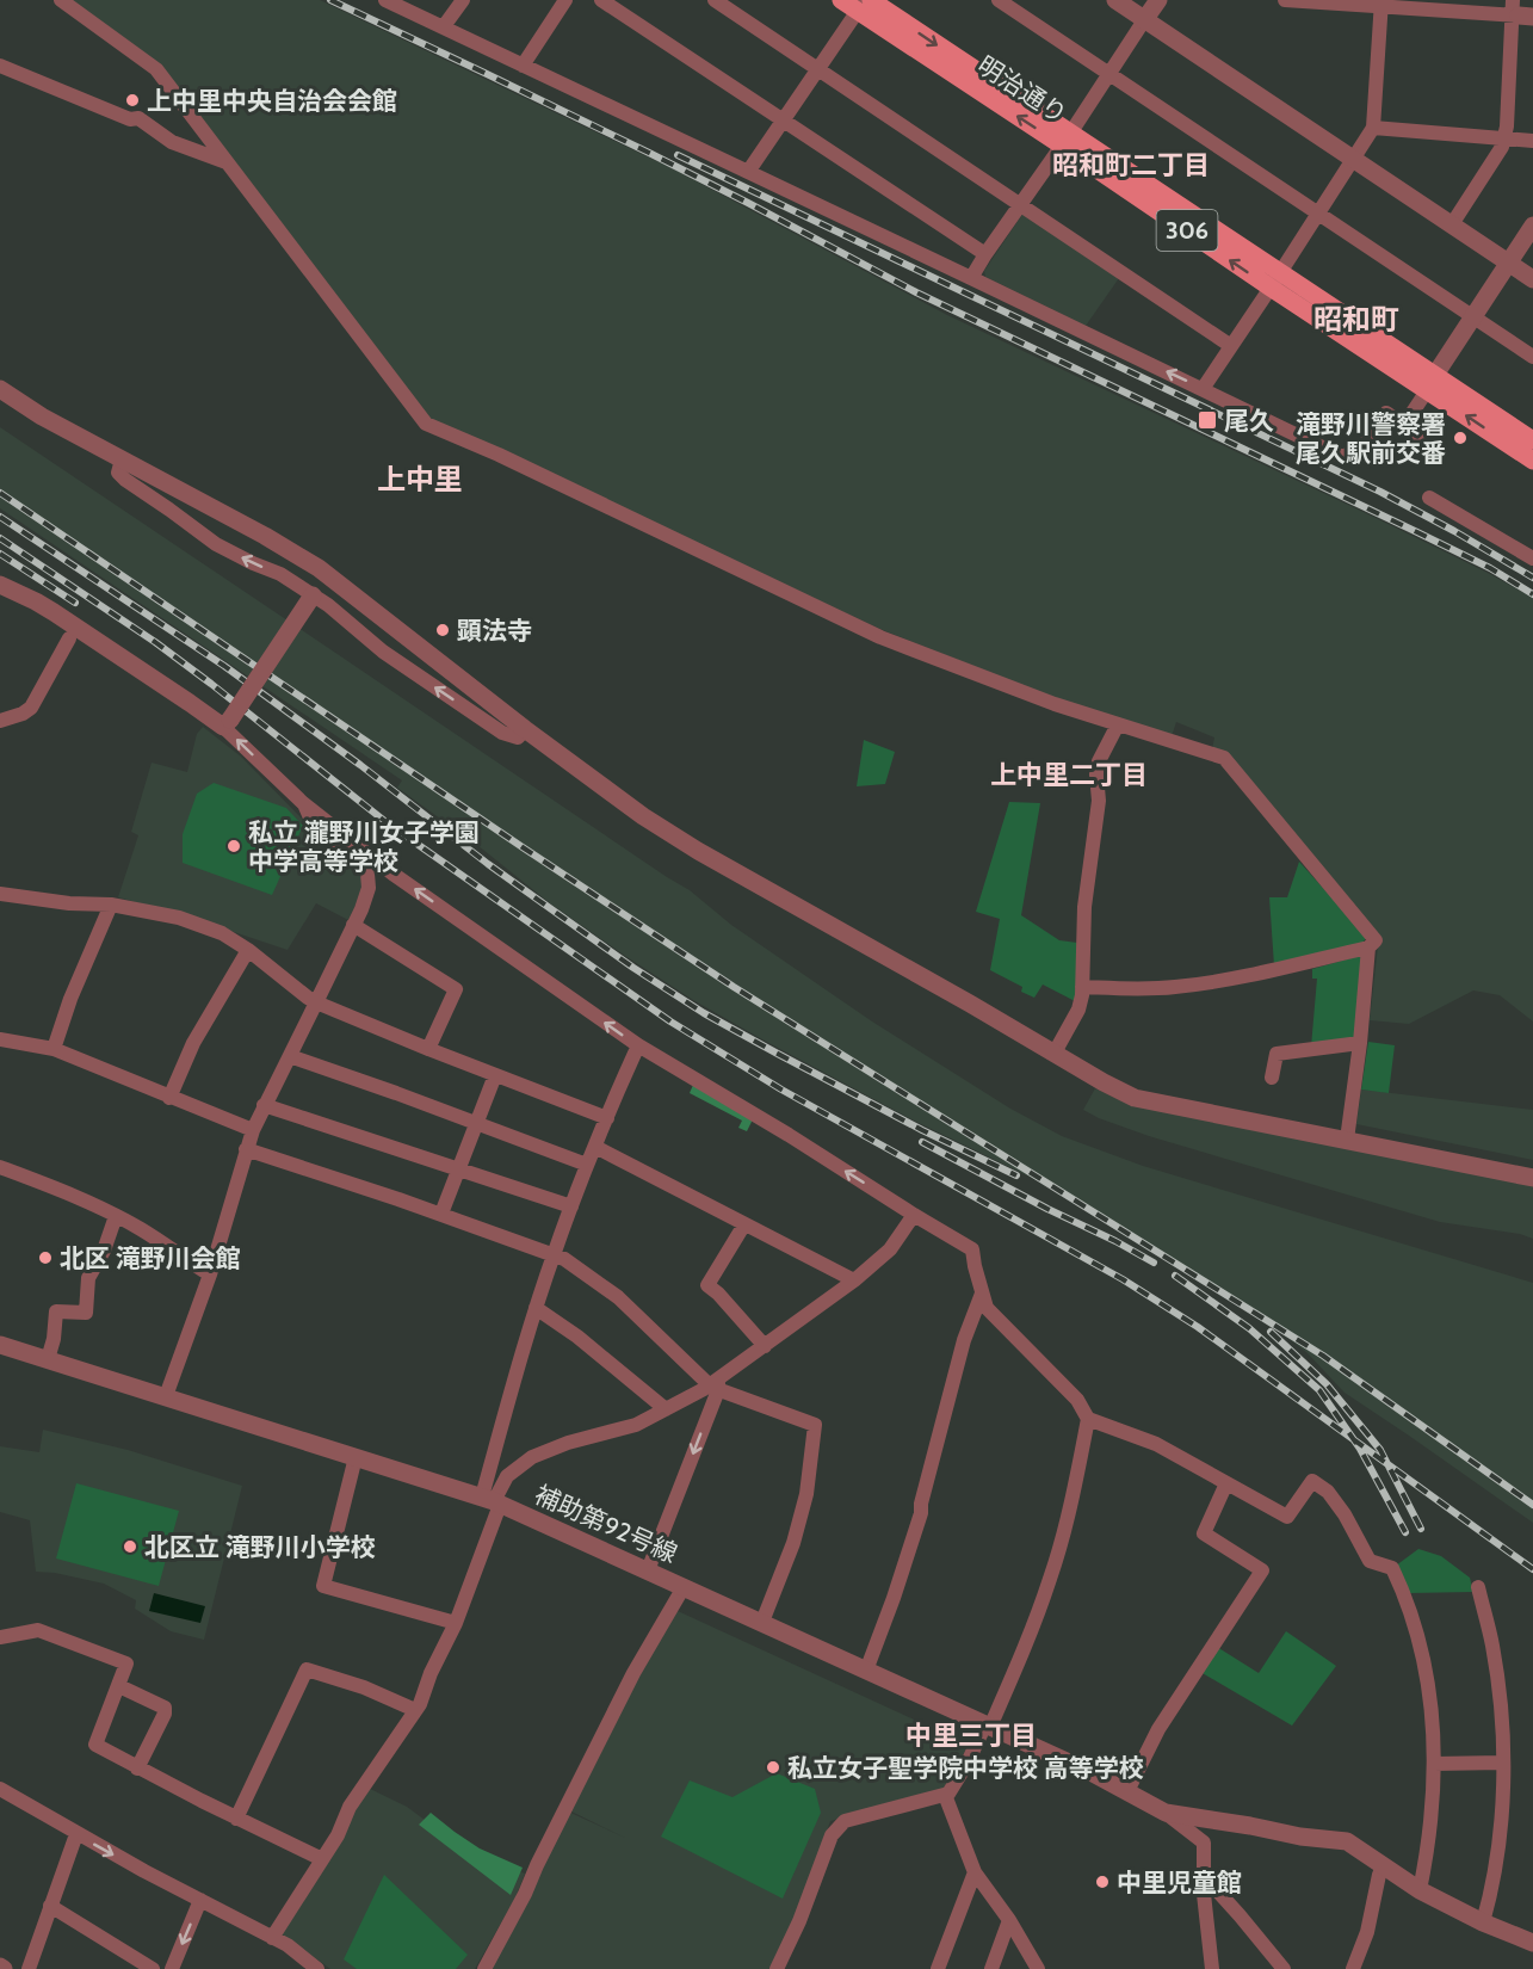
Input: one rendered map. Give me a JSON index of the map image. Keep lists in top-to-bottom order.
{
  "streets": {
    "main road": ["明治通り", "306"],
    "street": ["補助第92号線"]
  },
  "districts": [
    "昭和町二丁目",
    "昭和町",
    "上中里",
    "上中里二丁目",
    "中里三丁目"
  ],
  "places": {
    "other": [
      "上中里中央自治会会館",
      "滝野川警察署 尾久駅前交番",
      "顕法寺",
      "私立 瀧野川女子学園 中学高等学校",
      "北区 滝野川会館",
      "北区立 滝野川小学校",
      "私立女子聖学院中学校 高等学校",
      "中里児童館"
    ],
    "transit": ["尾久"]
  }
}
